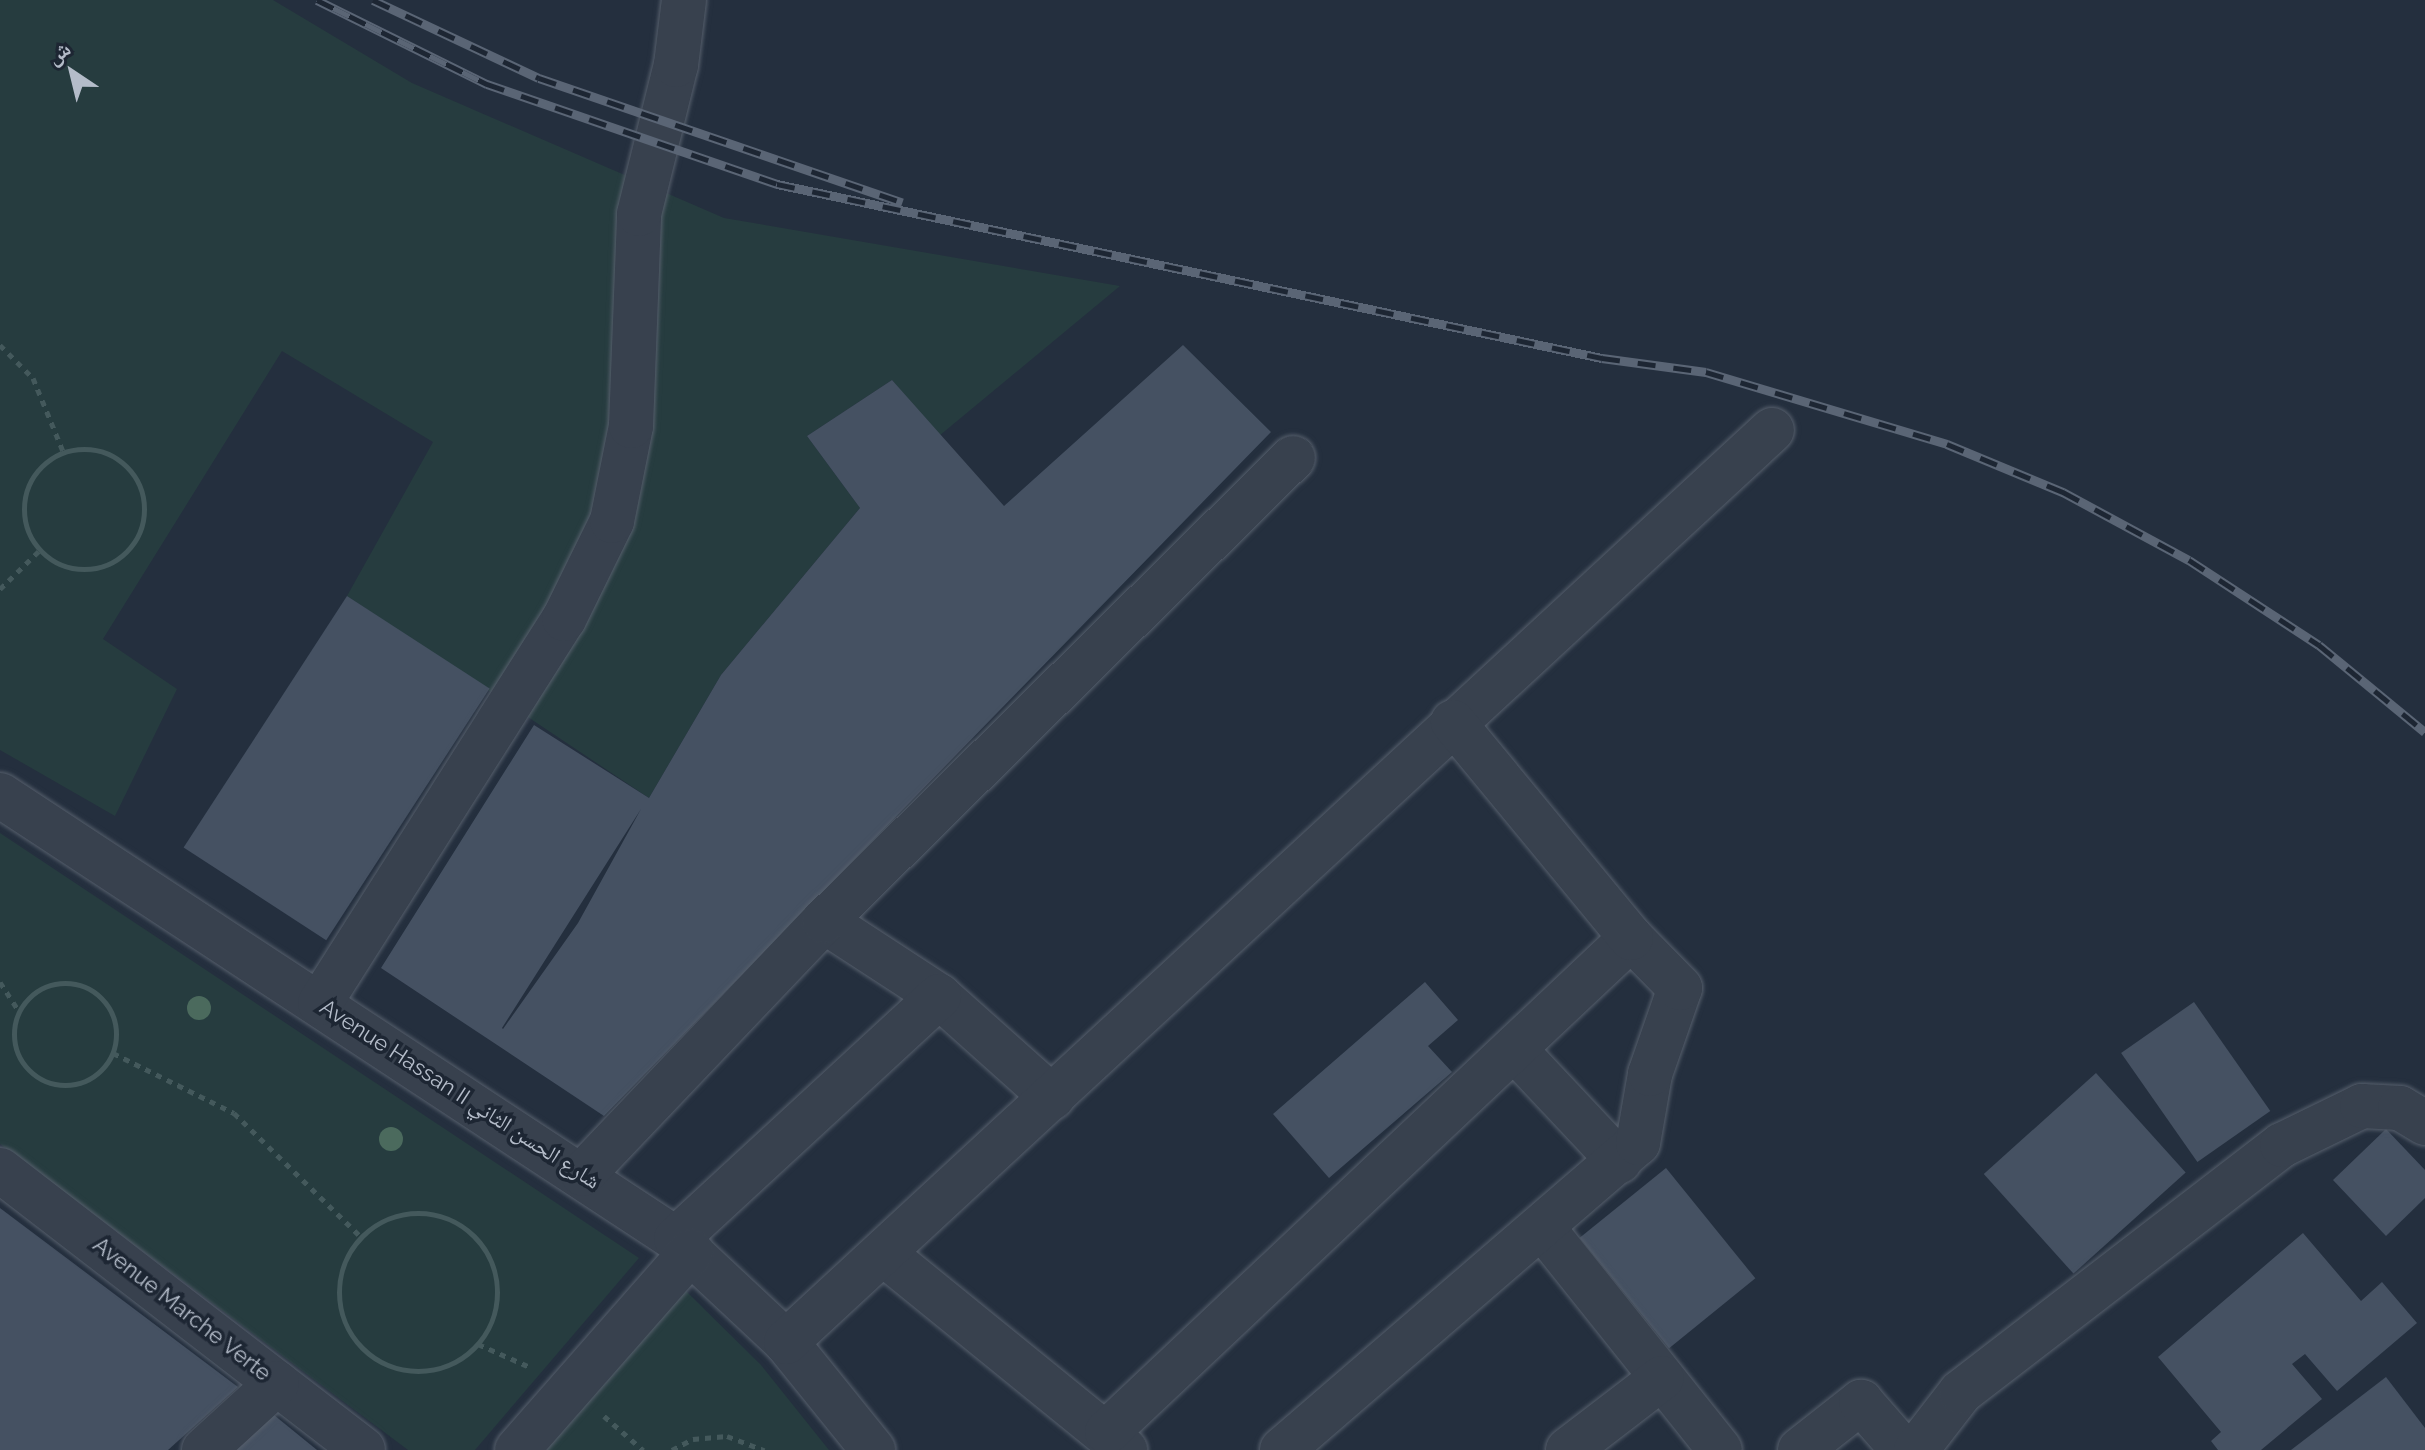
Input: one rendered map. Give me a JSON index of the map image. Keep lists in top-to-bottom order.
{
  "streets": {
    "street": ["Avenue Hassan II شارع الحسن الثاني", "Avenue Marche Verte"]
  },
  "north": "top left"
}
